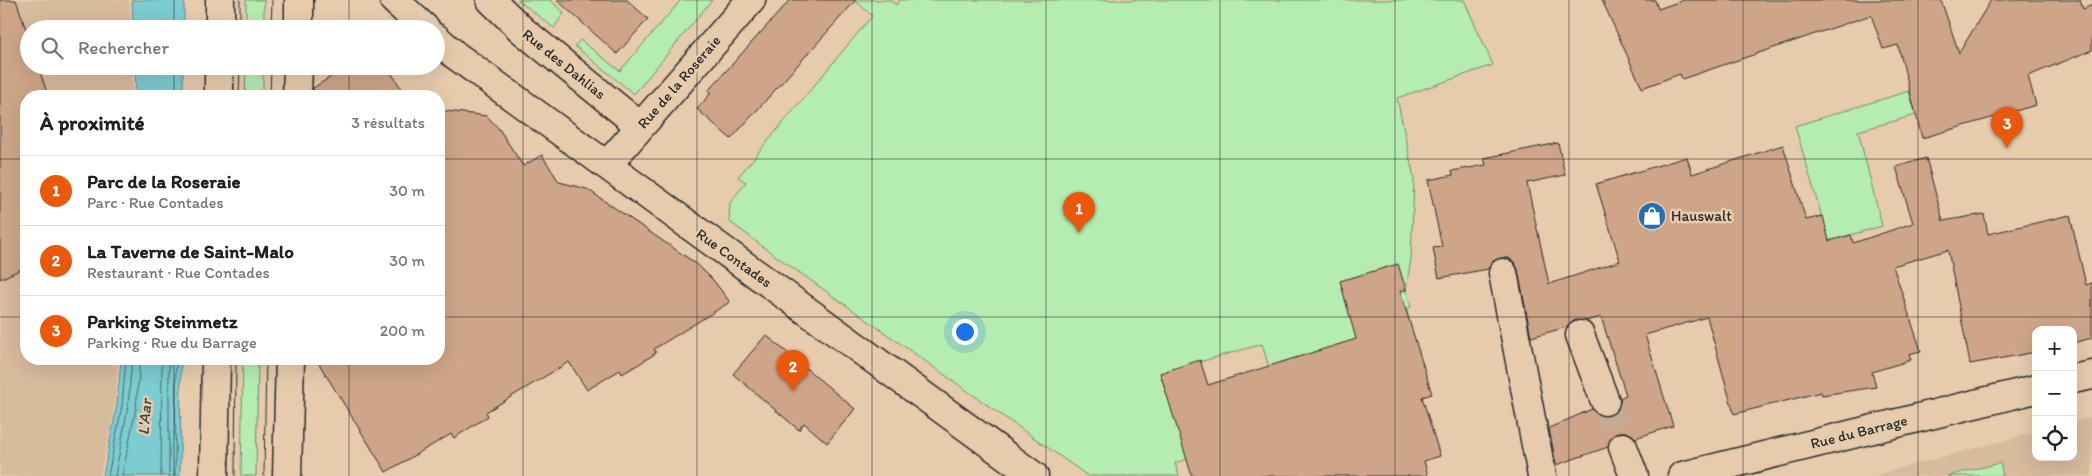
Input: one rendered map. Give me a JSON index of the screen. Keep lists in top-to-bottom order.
{
  "streets": {
    "street": [
      "Rue des Dahlias",
      "Rue de la Roseraie",
      "Rue Contades",
      "Rue du Barrage"
    ]
  },
  "crossings": [
    ["Rue des Dahlias", "Rue de la Roseraie"],
    ["Rue de la Roseraie", "Rue Contades"]
  ],
  "water": ["L'Aar"],
  "places": {
    "shop": ["Hauswalt"]
  },
  "page": {
    "search": "Rechercher",
    "heading": ["À proximité", "3 résultats"],
    "pins": ["3", "1", "2"],
    "list": [
      {
        "mark": "1",
        "name": "Parc de la Roseraie",
        "note": "Parc · Rue Contades",
        "value": "30 m"
      },
      {
        "mark": "2",
        "name": "La Taverne de Saint-Malo",
        "note": "Restaurant · Rue Contades",
        "value": "30 m"
      },
      {
        "mark": "3",
        "name": "Parking Steinmetz",
        "note": "Parking · Rue du Barrage",
        "value": "200 m"
      }
    ],
    "map_buttons": ["+", "−"]
  }
}
